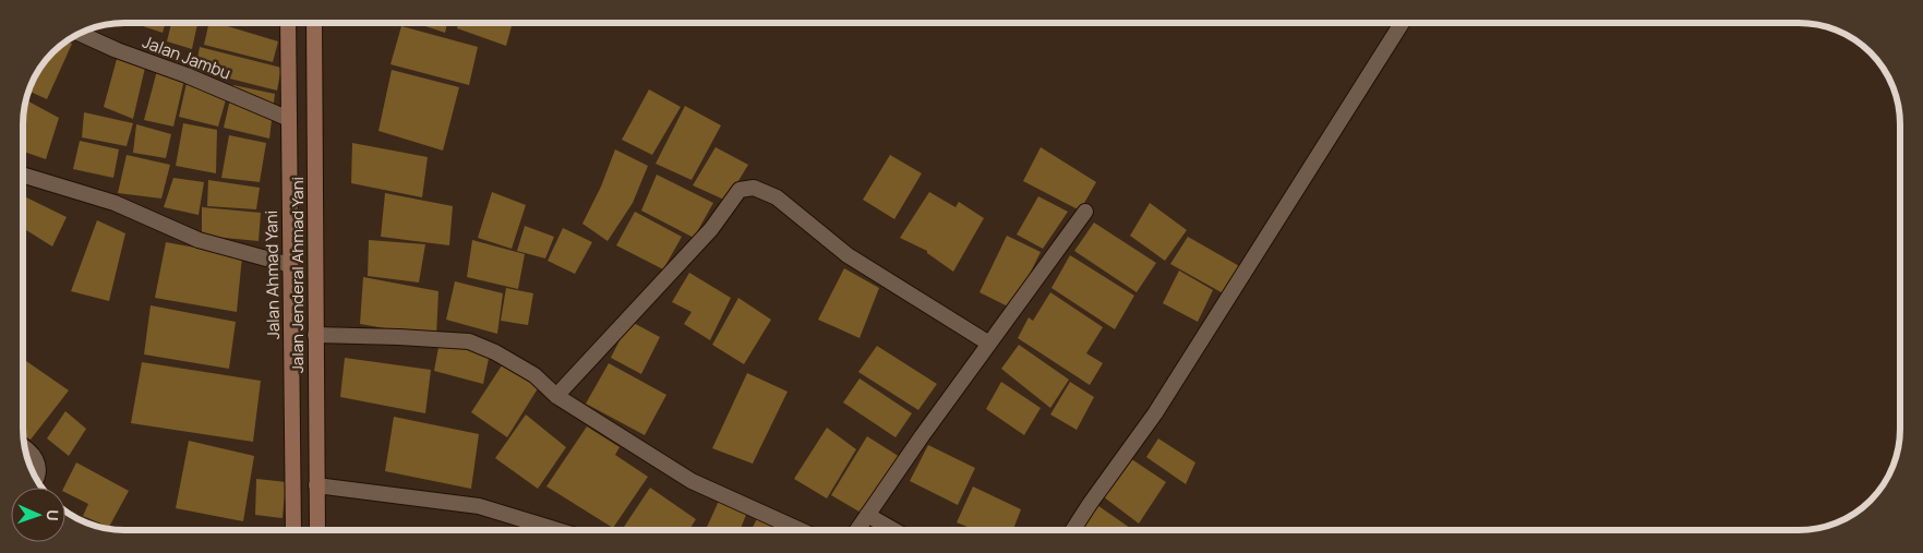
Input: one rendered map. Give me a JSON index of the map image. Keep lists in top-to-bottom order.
{
  "streets": {
    "main road": ["Jalan Ahmad Yani", "Jalan Jenderal Ahmad Yani"],
    "street": ["Jalan Jambu"]
  },
  "crossings": [
    ["Jalan Jambu", "Jalan Ahmad Yani"]
  ],
  "north": "right"
}
